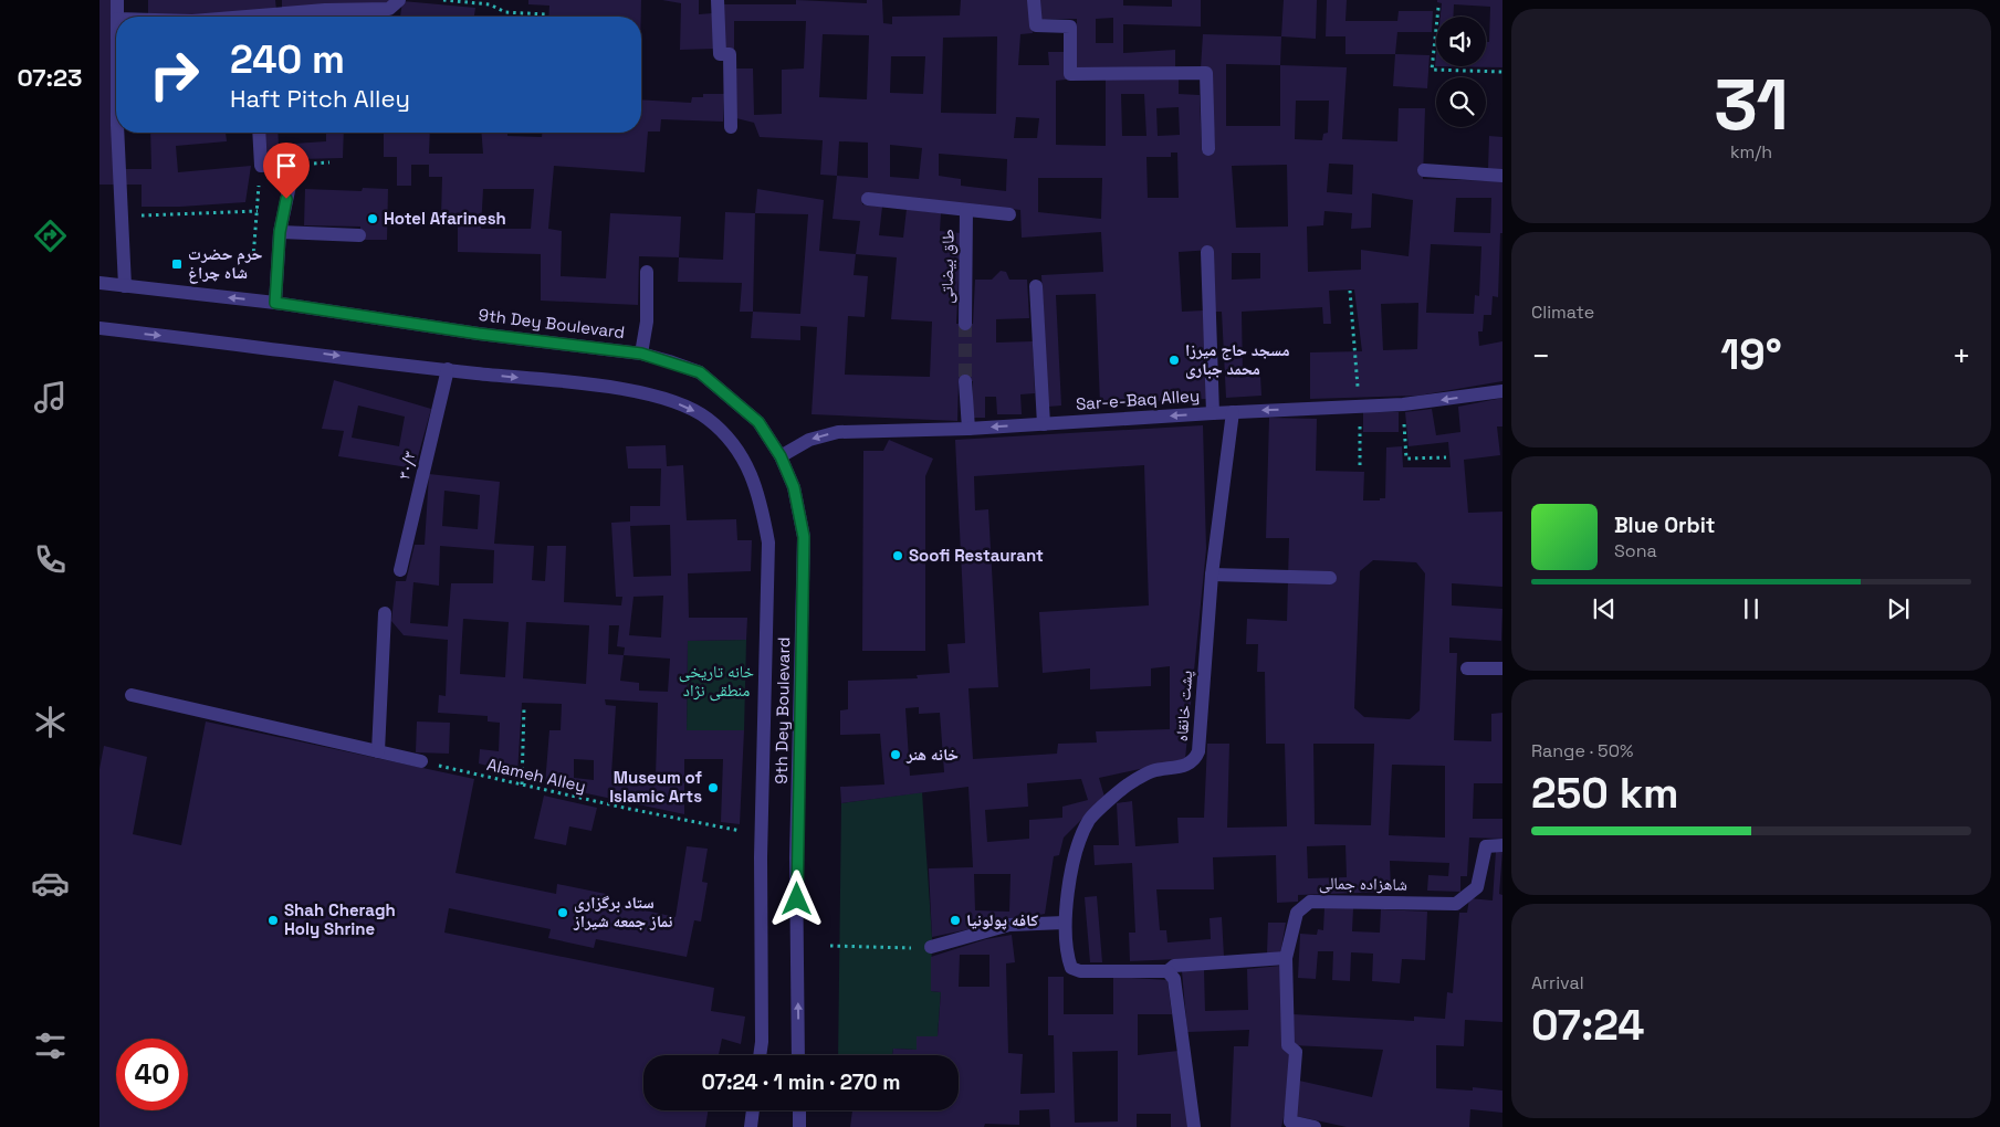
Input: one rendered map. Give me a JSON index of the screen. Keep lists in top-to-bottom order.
{
  "streets": {
    "street": [
      "طاق بیضاتی",
      "9th Dey Boulevard",
      "Sar-e-Baq Alley",
      "۳۰/۳",
      "پشت خانقاه",
      "شاهزاده جمالی"
    ],
    "path": ["Alameh Alley"]
  },
  "crossings": [
    ["9th Dey Boulevard", "Sar-e-Baq Alley"],
    ["9th Dey Boulevard", "۳۰/۳"],
    ["Sar-e-Baq Alley", "پشت خانقاه"]
  ],
  "one_way": ["Sar-e-Baq Alley"],
  "parks": ["خانه تاریخی منطقی نژاد"],
  "places": {
    "other": [
      "Hotel Afarinesh",
      "مسجد حاج میرزا محمد جباری",
      "Soofi Restaurant",
      "خانه هنر",
      "Museum of Islamic Arts",
      "ستاد برگزاری نماز جمعه شیراز",
      "Shah Cheragh Holy Shrine",
      "کافه پولونیا"
    ],
    "transit": ["حرم حضرت شاه چراغ"]
  },
  "page": {
    "tabs": "07:23",
    "tile": [
      ["31", "km/h"],
      "Climate",
      ["Range · 50%", "250 km"],
      ["Arrival", "07:24"]
    ],
    "turn": ["240 m", "Haft Pitch Alley"],
    "heat": ["−", "19°", "+"],
    "song": ["Blue Orbit", "Sona"],
    "limit": "40",
    "trip": "07:24 · 1 min · 270 m"
  }
}
